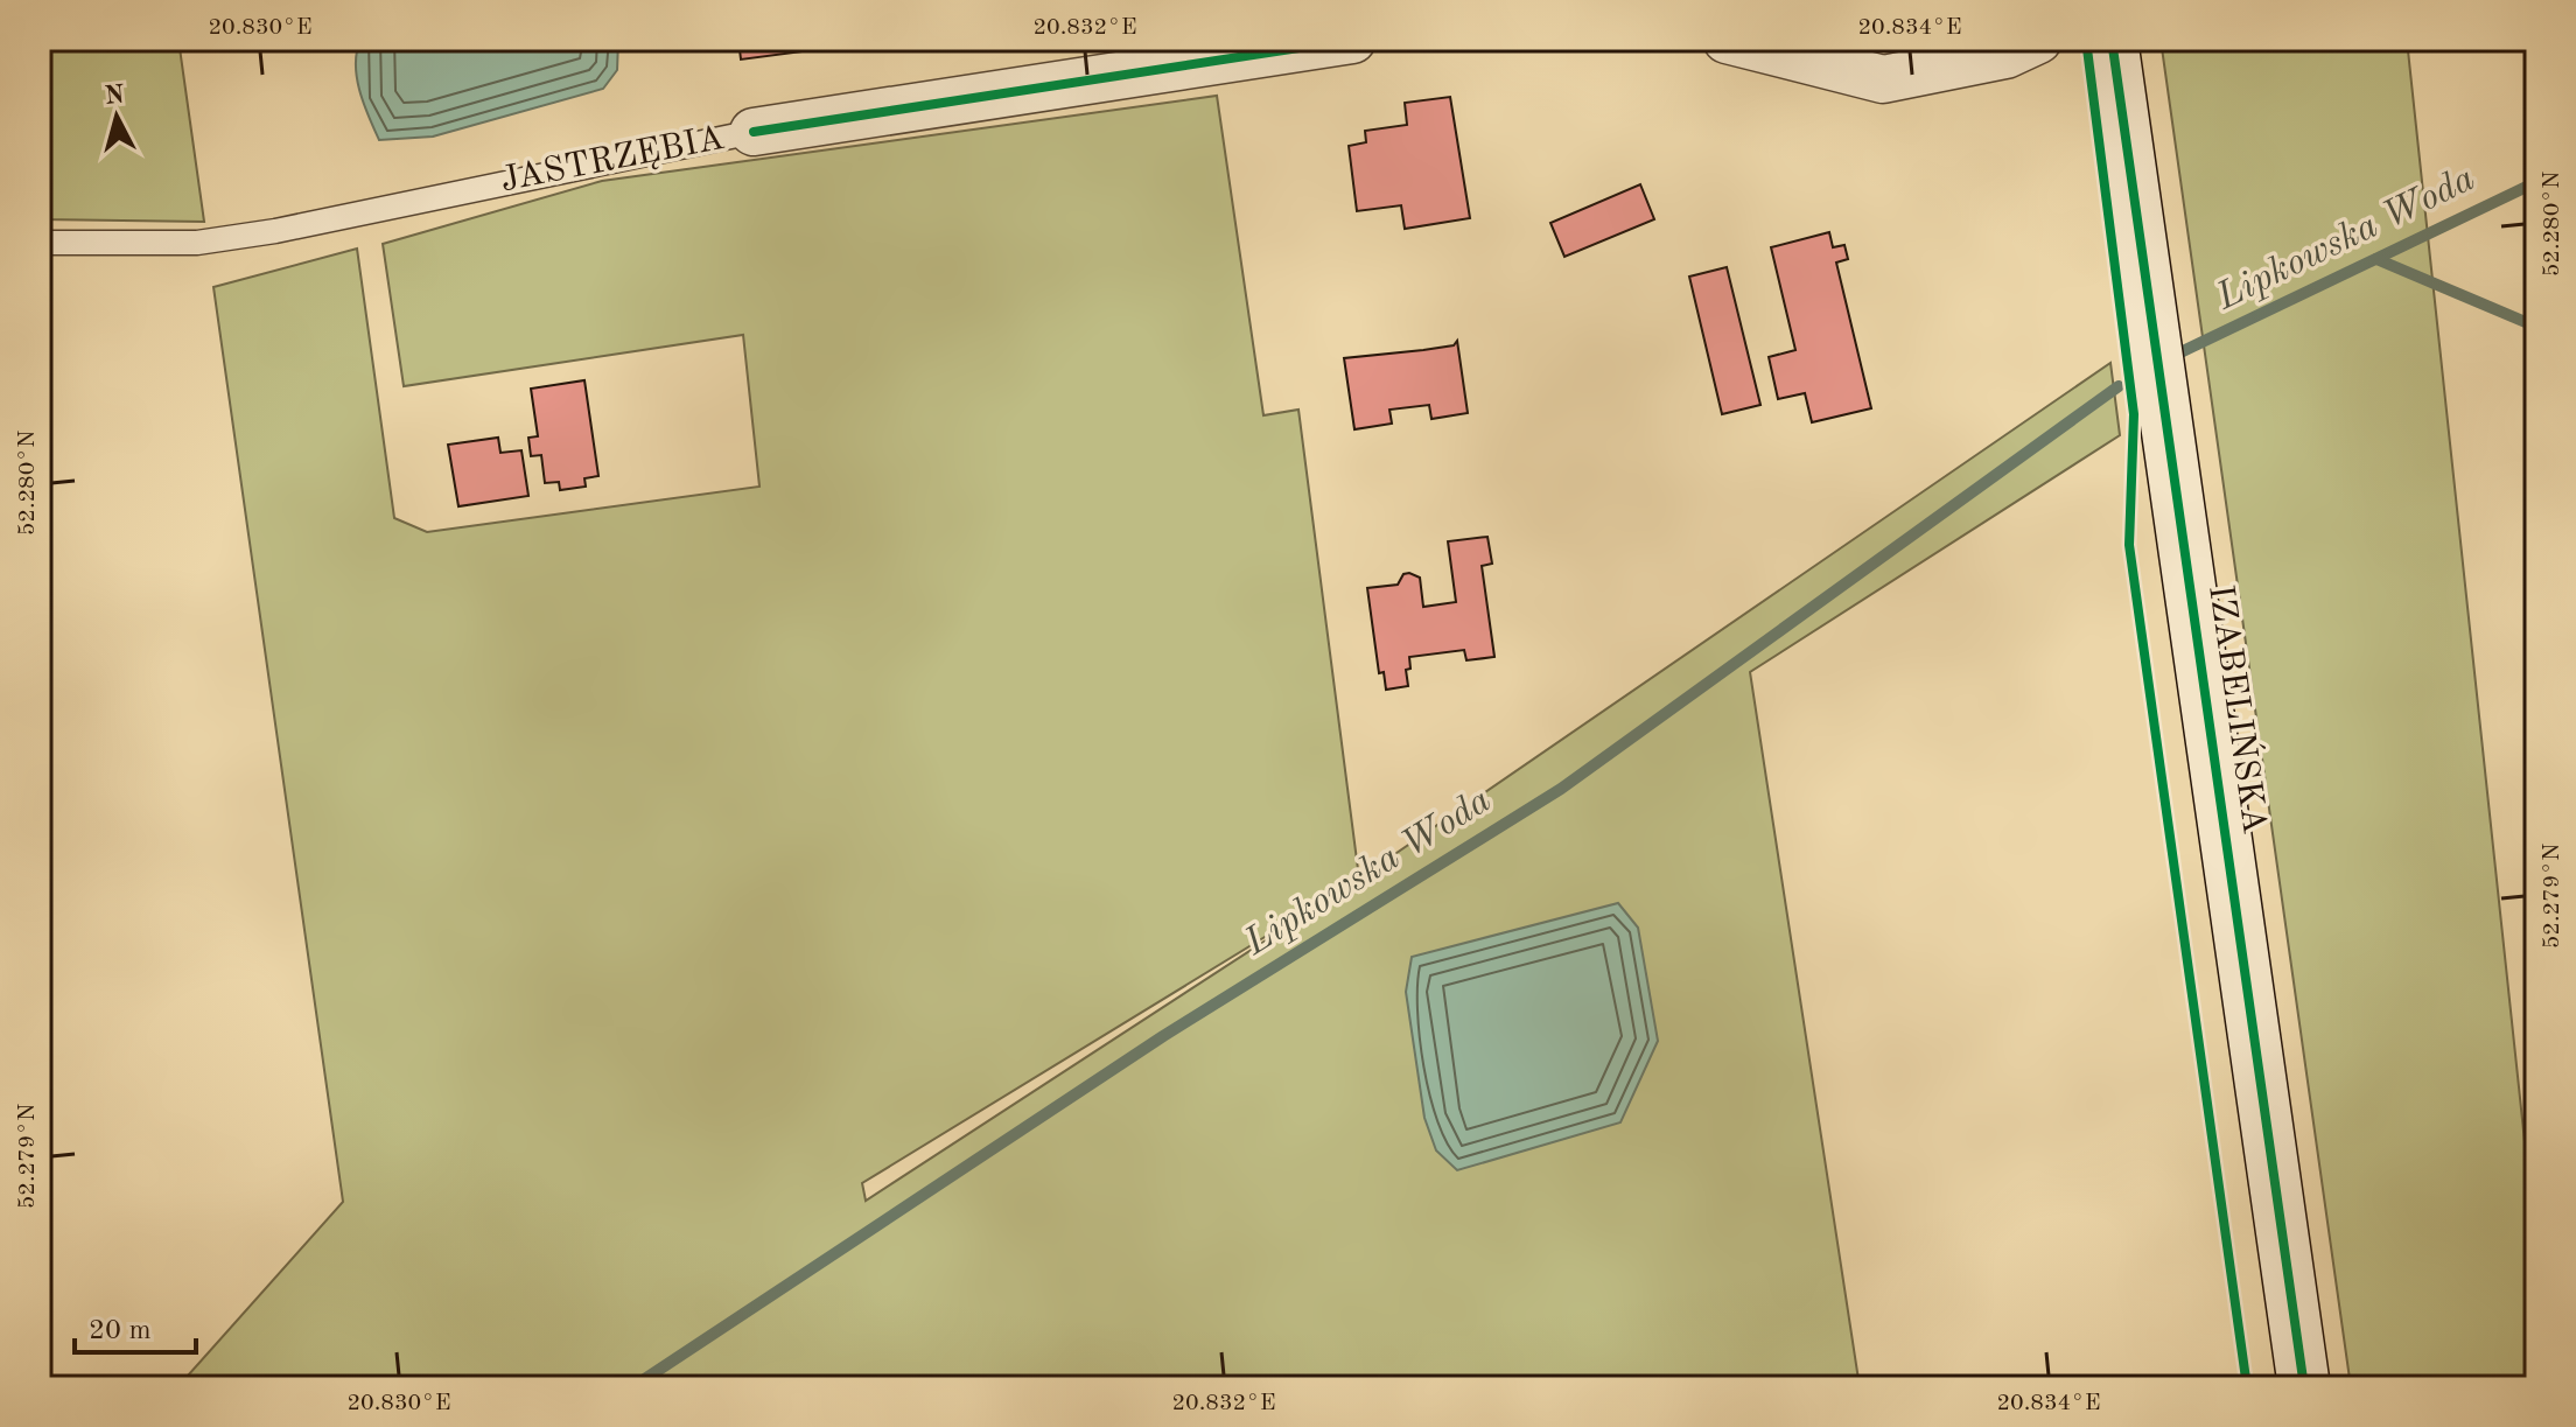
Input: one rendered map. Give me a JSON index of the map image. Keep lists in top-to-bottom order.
{
  "streets": {
    "street": ["JASTRZĘBIA", "IZABELIŃSKA"]
  },
  "water": ["Lipkowska Woda"],
  "scale_bar": "20 m",
  "north": "top",
  "coordinates": [
    "20.830°E",
    "20.832°E",
    "20.834°E",
    "52.280°N",
    "52.279°N"
  ]
}
